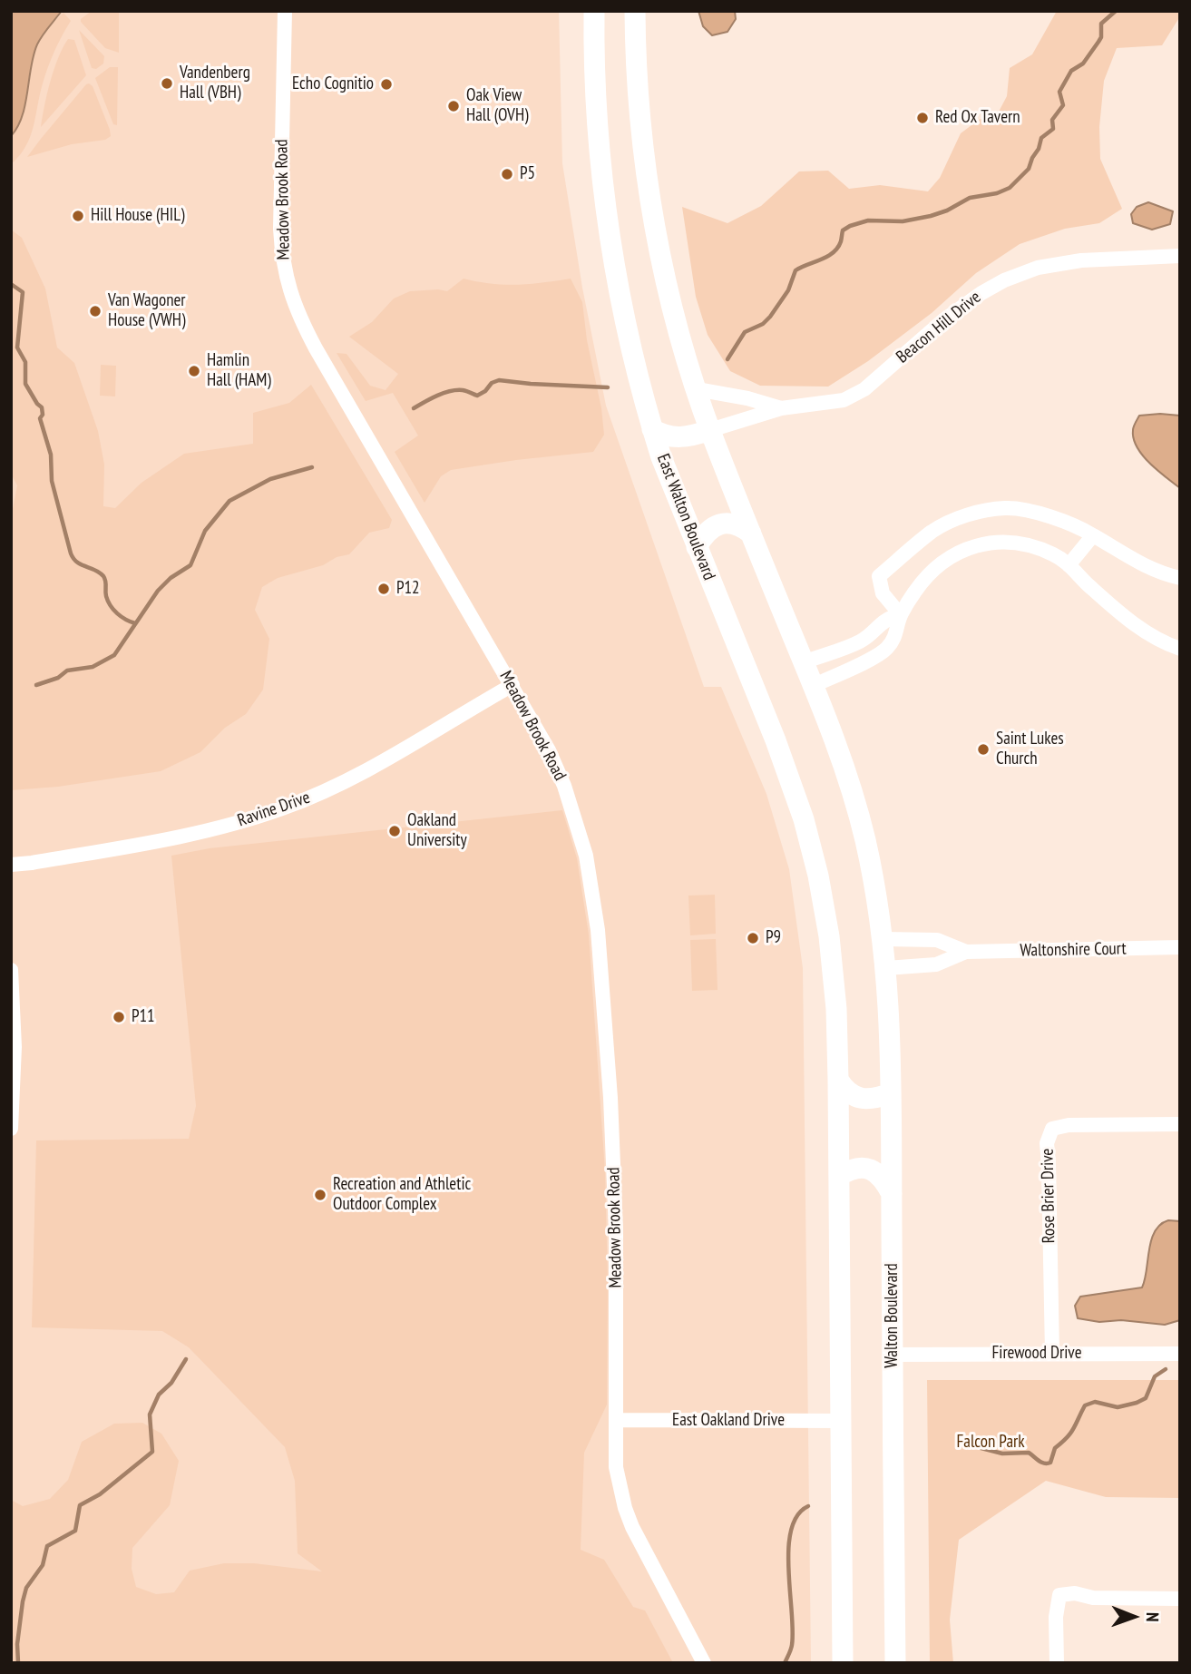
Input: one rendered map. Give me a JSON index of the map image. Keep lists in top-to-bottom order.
{
  "streets": {
    "main road": ["East Walton Boulevard", "Walton Boulevard"],
    "street": [
      "Meadow Brook Road",
      "Beacon Hill Drive",
      "Ravine Drive",
      "Waltonshire Court",
      "Rose Brier Drive",
      "Firewood Drive",
      "East Oakland Drive"
    ]
  },
  "crossings": [
    ["Meadow Brook Road", "Ravine Drive"],
    ["Meadow Brook Road", "East Oakland Drive"],
    ["Waltonshire Court", "Walton Boulevard"],
    ["Rose Brier Drive", "Firewood Drive"],
    ["Walton Boulevard", "Firewood Drive"]
  ],
  "parks": ["Falcon Park"],
  "places": [
    "Vandenberg Hall (VBH)",
    "Echo Cognitio",
    "Oak View Hall (OVH)",
    "Red Ox Tavern",
    "P5",
    "Hill House (HIL)",
    "Van Wagoner House (VWH)",
    "Hamlin Hall (HAM)",
    "P12",
    "Saint Lukes Church",
    "Oakland University",
    "P9",
    "P11",
    "Recreation and Athletic Outdoor Complex"
  ],
  "north": "right"
}
